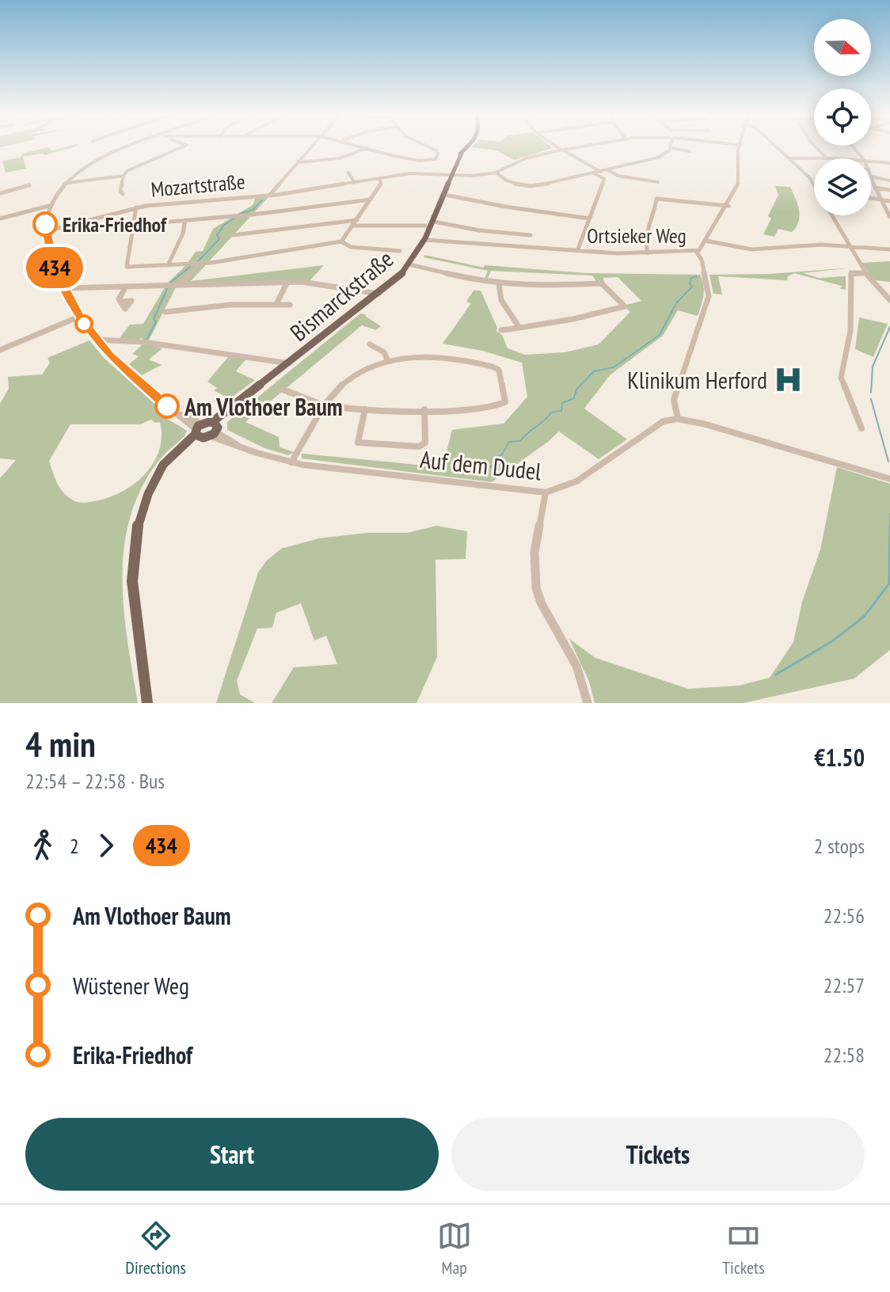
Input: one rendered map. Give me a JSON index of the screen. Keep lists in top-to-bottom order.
{
  "streets": {
    "main road": ["Bismarckstraße"],
    "street": ["Mozartstraße", "Ortsieker Weg", "Auf dem Dudel"]
  },
  "crossings": [
    ["Mozartstraße", "Bismarckstraße"],
    ["Ortsieker Weg", "Bismarckstraße"],
    ["Bismarckstraße", "Auf dem Dudel"]
  ],
  "places": {
    "other": ["Erika-Friedhof", "Am Vlothoer Baum"],
    "hospital": ["Klinikum Herford"]
  },
  "lines": ["bus line 434"],
  "north": "right",
  "page": {
    "on_map": "434",
    "heading": ["4 min", "22:54 – 22:58 · Bus", "€1.50"],
    "legs": ["2", "434", "2 stops"],
    "list": [
      {
        "name": "Am Vlothoer Baum",
        "value": "22:56"
      },
      {
        "name": "Wüstener Weg",
        "value": "22:57"
      },
      {
        "name": "Erika-Friedhof",
        "value": "22:58"
      }
    ],
    "buttons": ["Start", "Tickets"],
    "tabs": ["Directions", "Map", "Tickets"]
  }
}
